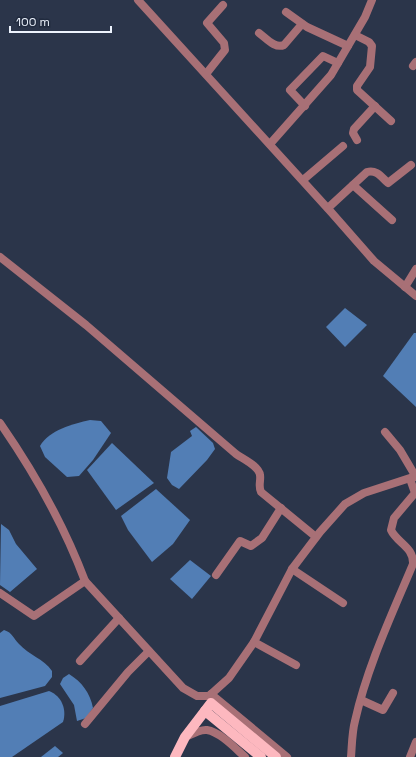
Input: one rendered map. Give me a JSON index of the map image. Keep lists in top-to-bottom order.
{
  "scale_bar": "100 m"
}
